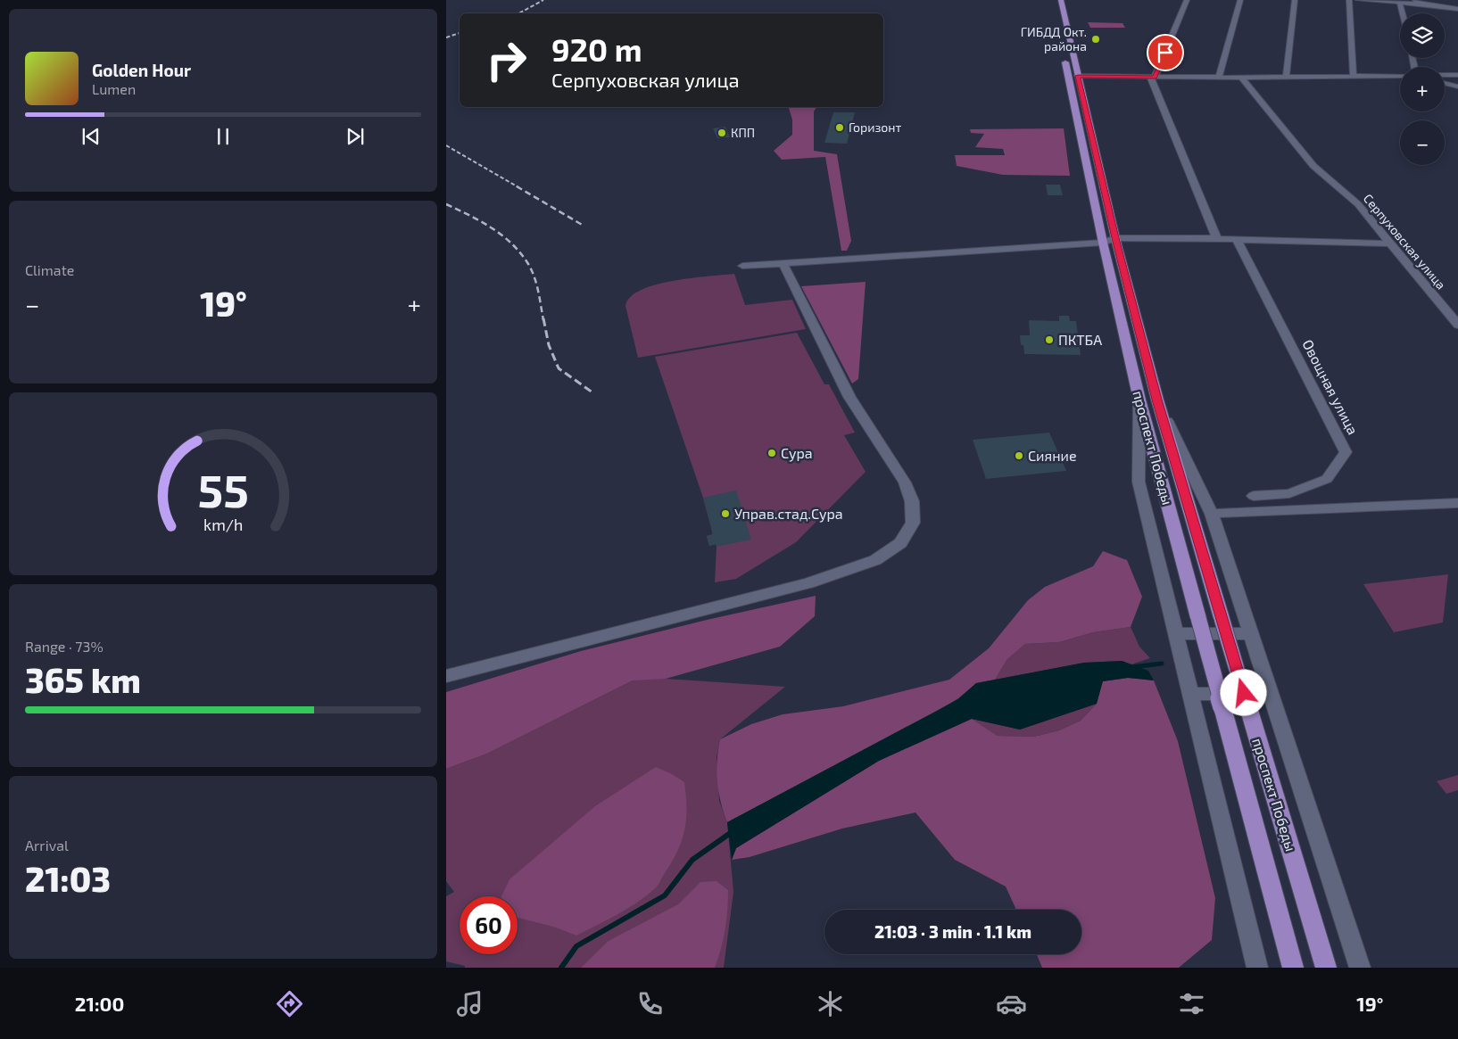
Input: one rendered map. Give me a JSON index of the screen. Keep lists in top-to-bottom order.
{
  "streets": {
    "main road": ["проспект Победы"],
    "street": ["Серпуховская улица", "Овощная улица"]
  },
  "places": [
    "ГИБДД Окт. района",
    "Горизонт",
    "КПП",
    "ПКТБА",
    "Сура",
    "Сияние",
    "Управ.стад.Сура"
  ],
  "page": {
    "map_buttons": ["+", "−"],
    "turn": ["920 m", "Серпуховская улица"],
    "song": ["Golden Hour", "Lumen"],
    "tile": [
      "Climate",
      ["Range · 73%", "365 km"],
      ["Arrival", "21:03"]
    ],
    "heat": ["−", "19°", "+"],
    "limit": "60",
    "trip": "21:03 · 3 min · 1.1 km",
    "tabs": ["21:00", "19°"],
    "gauge": ["55", "km/h"]
  }
}
